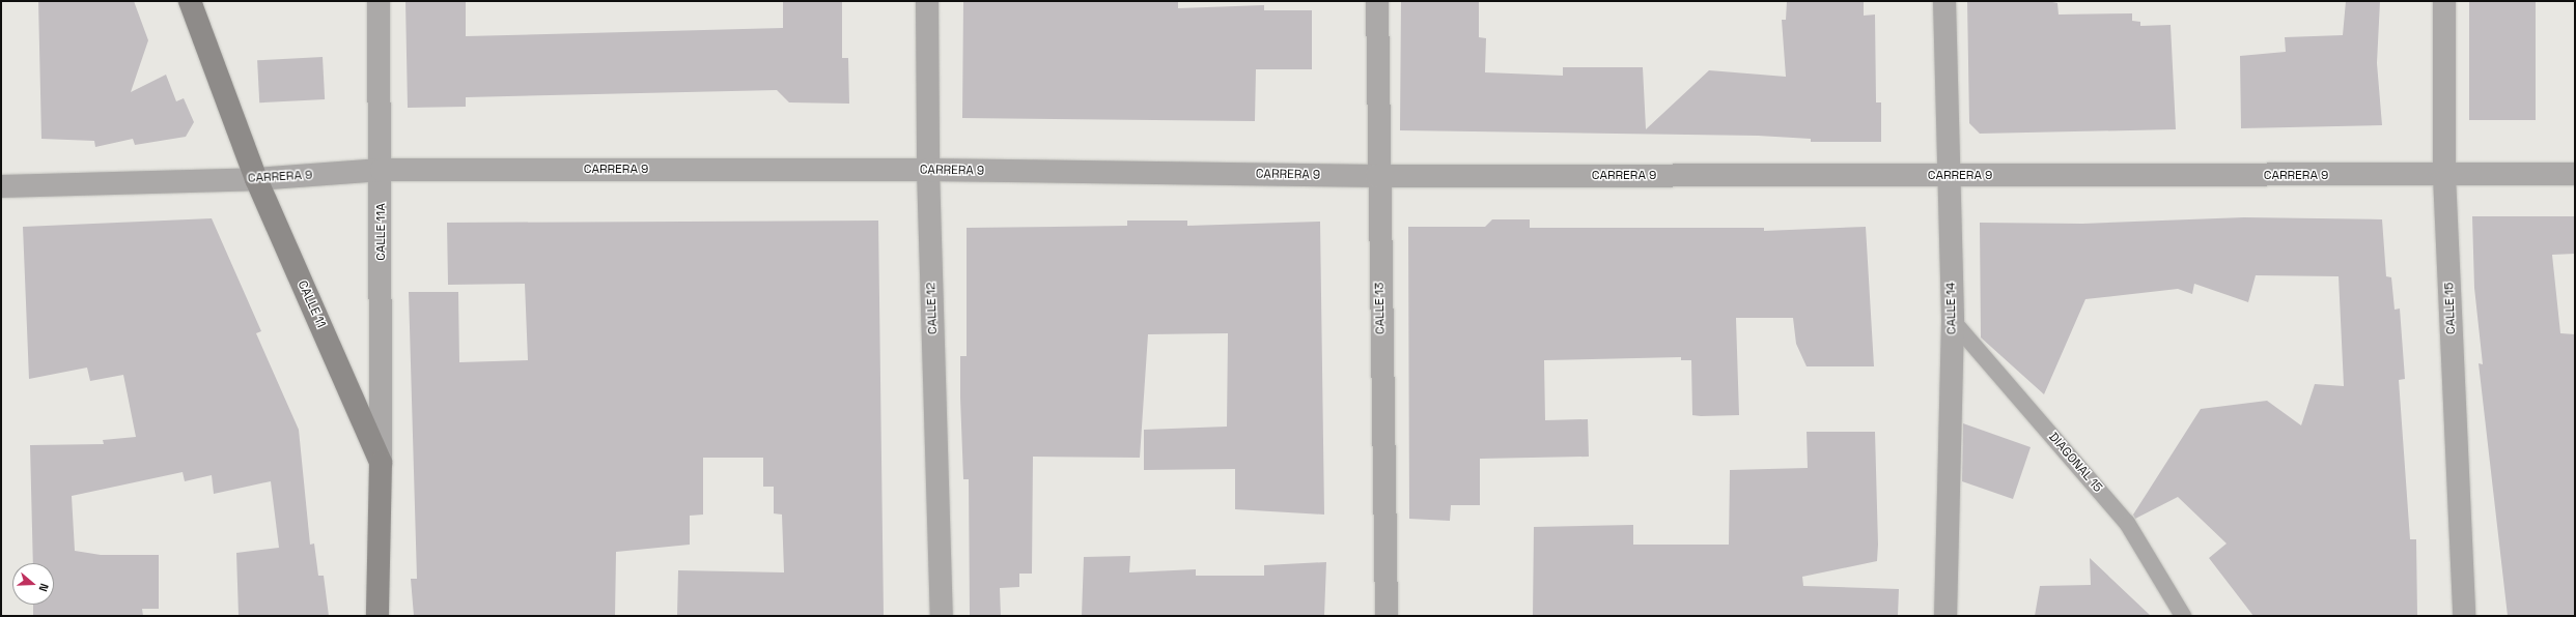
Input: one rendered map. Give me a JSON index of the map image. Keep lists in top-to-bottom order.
{
  "streets": {
    "main road": ["CALLE 11"],
    "street": [
      "CARRERA 9",
      "CALLE 11A",
      "CALLE 12",
      "CALLE 13",
      "CALLE 14",
      "CALLE 15"
    ],
    "lane": ["DIAGONAL 15"]
  },
  "crossings": [
    ["CARRERA 9", "CALLE 11A"],
    ["CARRERA 9", "CALLE 11"],
    ["CARRERA 9", "CALLE 12"],
    ["CARRERA 9", "CALLE 13"],
    ["CARRERA 9", "CALLE 14"],
    ["CARRERA 9", "CALLE 15"],
    ["CALLE 11A", "CALLE 11"],
    ["CALLE 14", "DIAGONAL 15"]
  ],
  "north": "right"
}
